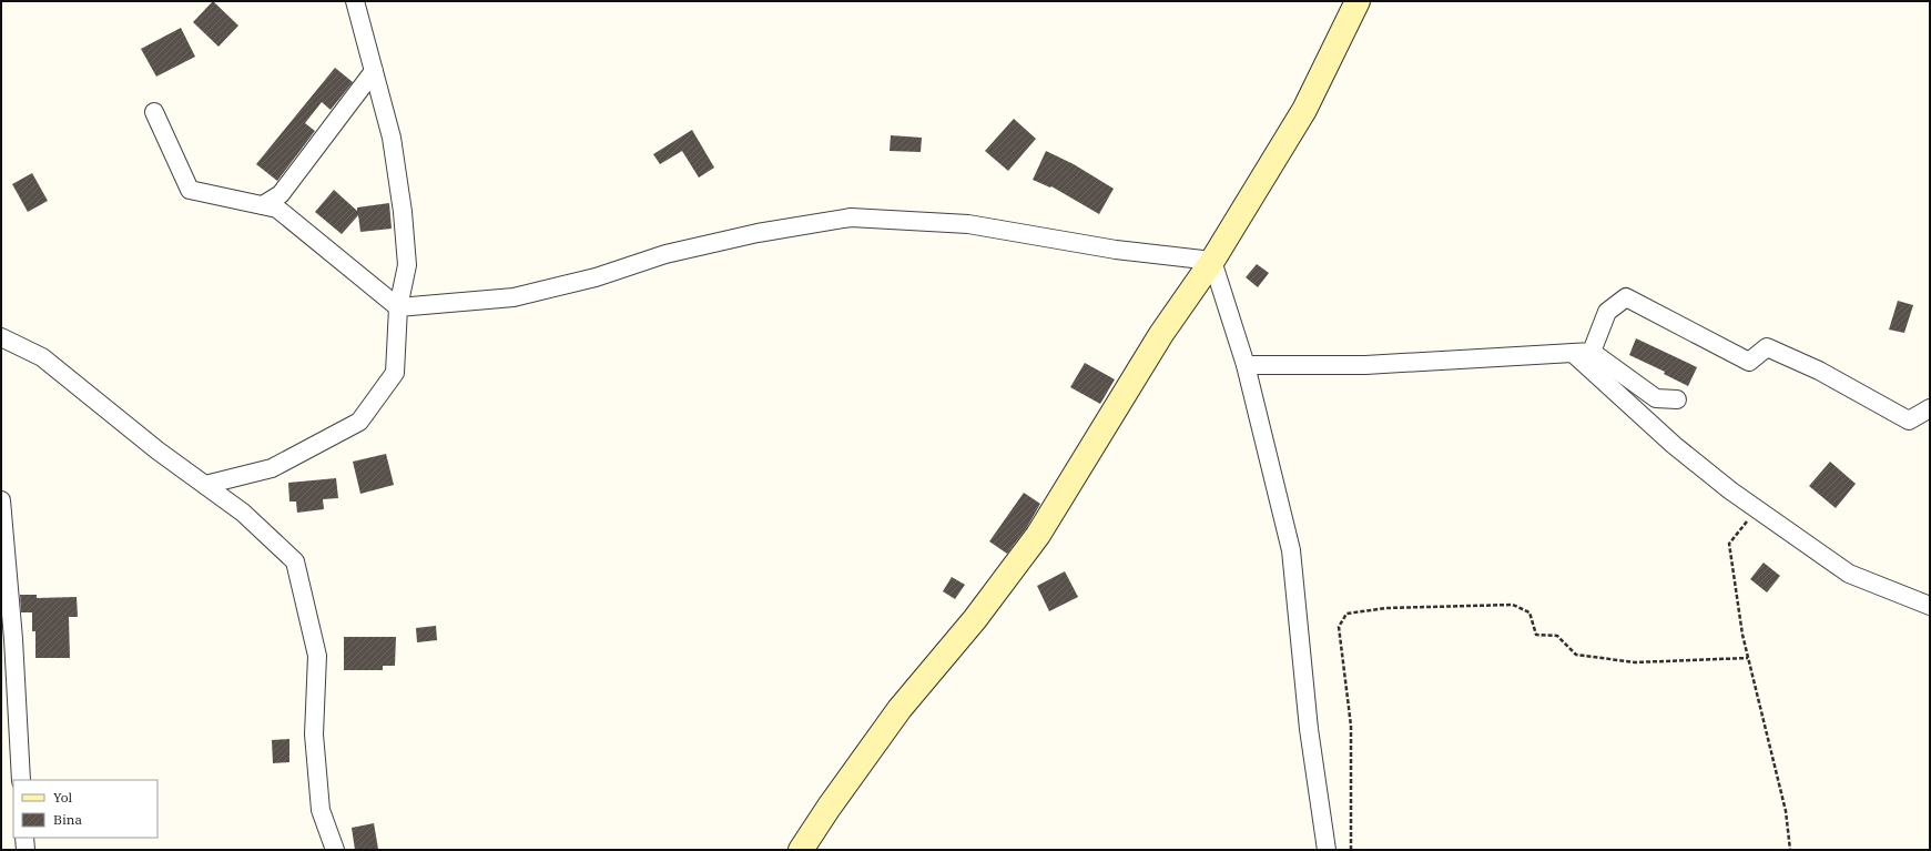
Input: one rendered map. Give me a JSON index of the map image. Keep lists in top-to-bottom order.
{
  "legend": ["Yol", "Bina"]
}
